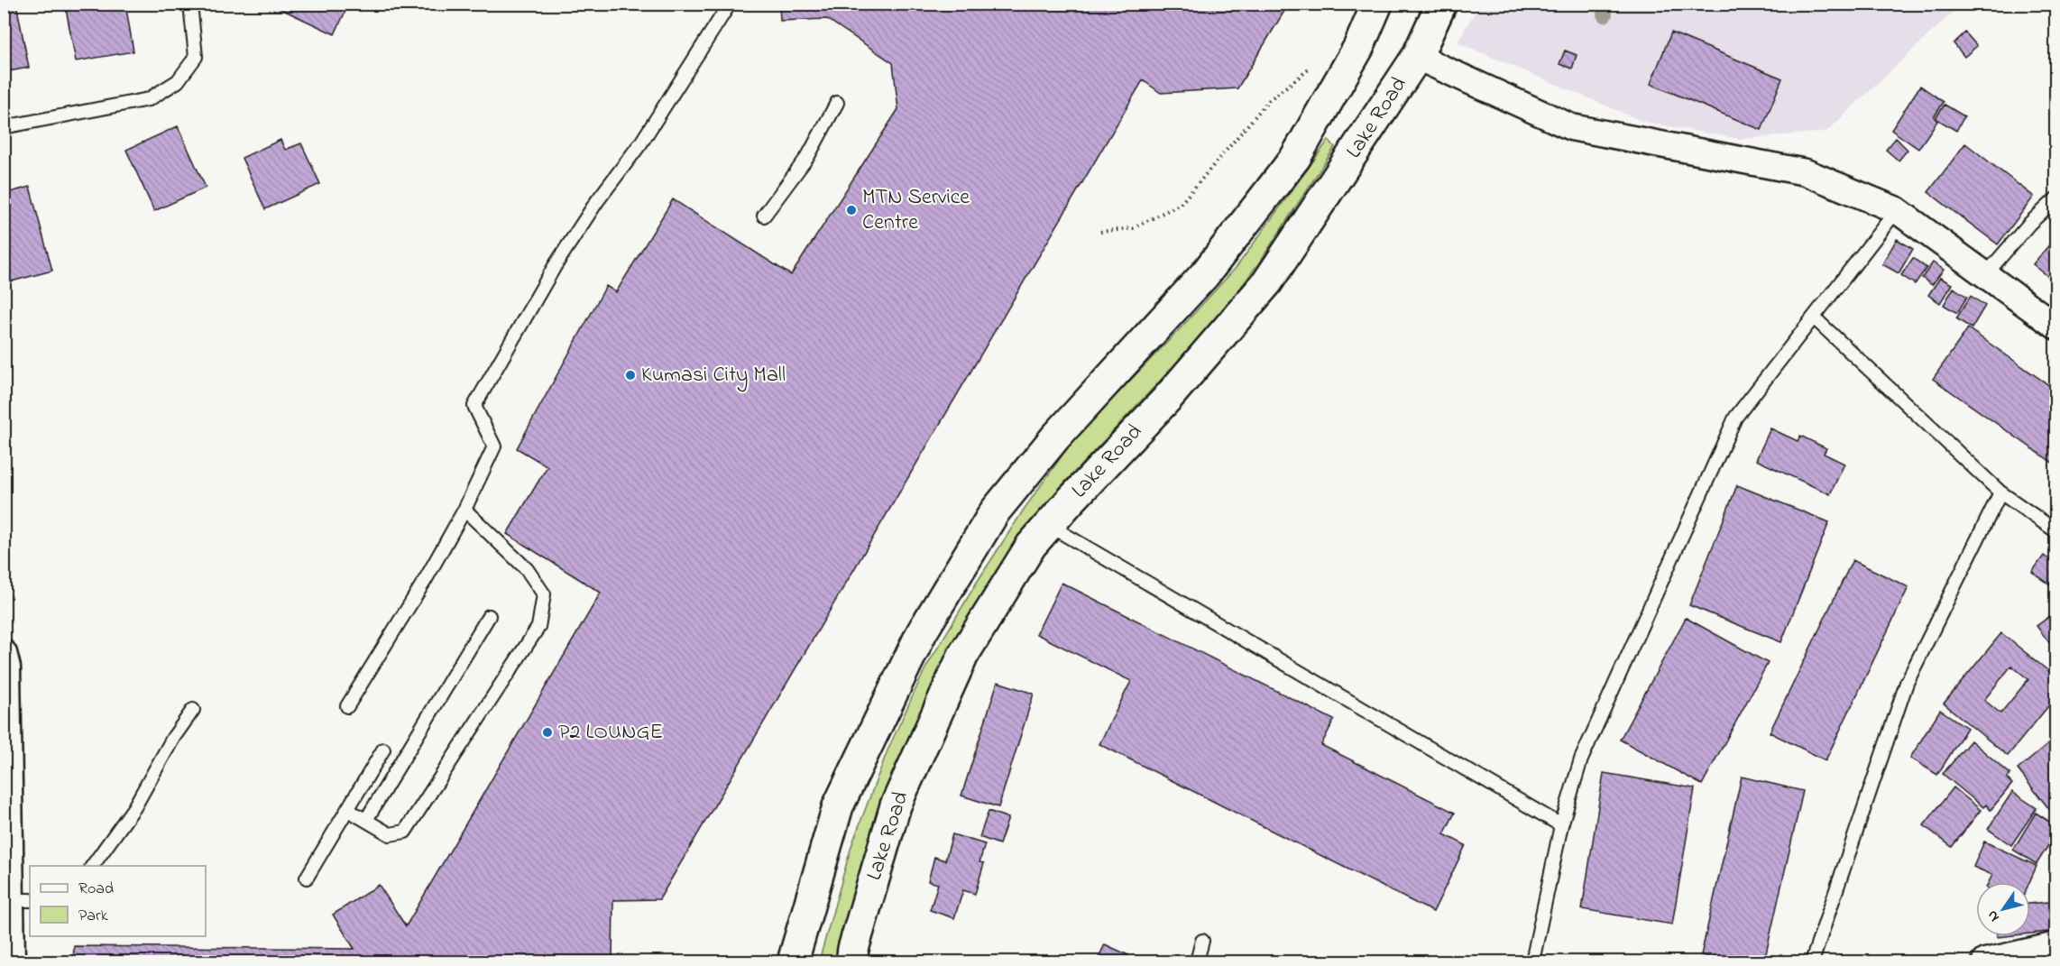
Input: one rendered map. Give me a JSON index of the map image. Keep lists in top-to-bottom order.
{
  "streets": {
    "main road": ["Lake Road"]
  },
  "places": ["MTN Service Centre", "Kumasi City Mall", "P2 LOUNGE"],
  "legend": ["Road", "Park"],
  "north": "bottom left"
}
